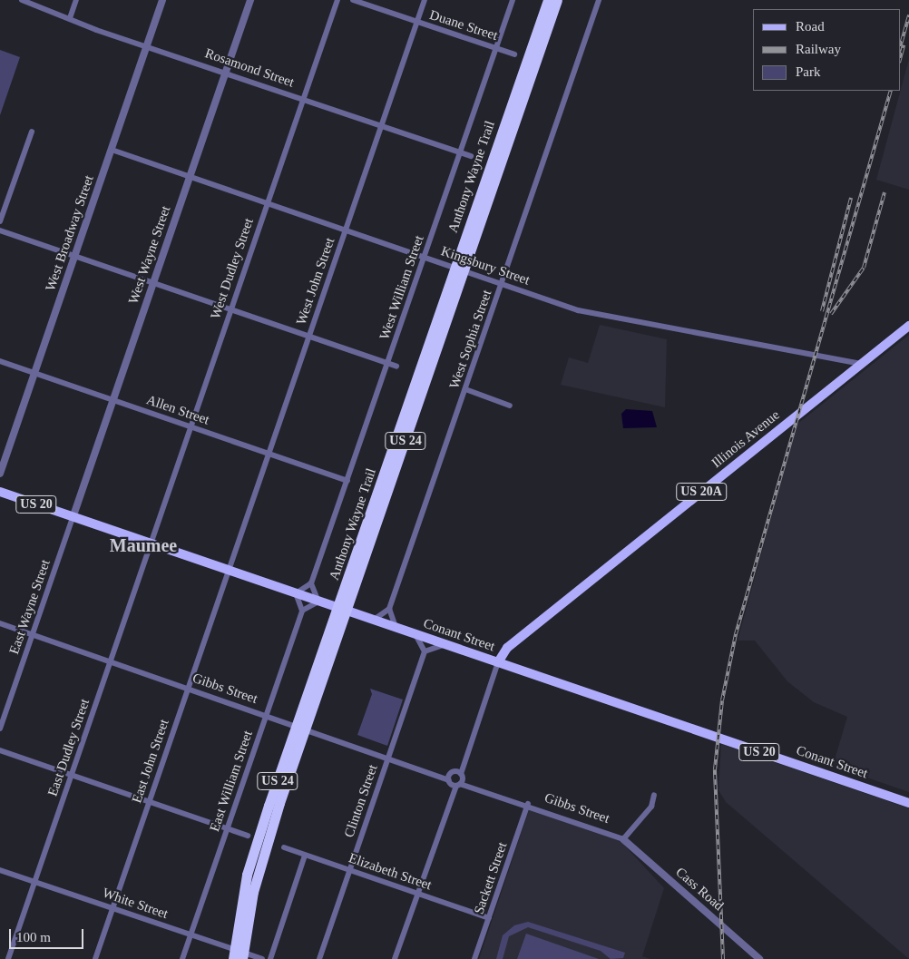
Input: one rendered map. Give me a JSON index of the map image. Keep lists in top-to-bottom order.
{
  "streets": {
    "highway": ["Anthony Wayne Trail", "US 24"],
    "main road": [
      "Illinois Avenue",
      "US 20A",
      "US 20",
      "Conant Street"
    ],
    "street": [
      "Duane Street",
      "Rosamond Street",
      "West Broadway Street",
      "West Wayne Street",
      "Kingsbury Street",
      "West Dudley Street",
      "West John Street",
      "West William Street",
      "West Sophia Street",
      "Allen Street",
      "East Wayne Street",
      "Gibbs Street",
      "East Dudley Street",
      "East John Street",
      "East William Street",
      "Clinton Street",
      "Elizabeth Street",
      "Sackett Street",
      "Cass Road",
      "White Street"
    ]
  },
  "crossings": [
    ["Duane Street", "West John Street"],
    ["Duane Street", "West William Street"],
    ["Rosamond Street", "West Broadway Street"],
    ["Rosamond Street", "West Wayne Street"],
    ["Rosamond Street", "West Dudley Street"],
    ["Rosamond Street", "West John Street"],
    ["Rosamond Street", "West William Street"],
    ["Anthony Wayne Trail", "Kingsbury Street"],
    ["Anthony Wayne Trail", "Conant Street"],
    ["Anthony Wayne Trail", "Gibbs Street"],
    ["Anthony Wayne Trail", "White Street"],
    ["West Broadway Street", "Kingsbury Street"],
    ["West Broadway Street", "Allen Street"],
    ["West Wayne Street", "Kingsbury Street"],
    ["West Wayne Street", "Allen Street"],
    ["West Wayne Street", "East Wayne Street"],
    ["West Wayne Street", "Conant Street"],
    ["Kingsbury Street", "West Dudley Street"],
    ["Kingsbury Street", "West John Street"],
    ["Kingsbury Street", "West William Street"],
    ["Kingsbury Street", "West Sophia Street"],
    ["Kingsbury Street", "Illinois Avenue"],
    ["West Dudley Street", "Allen Street"],
    ["West Dudley Street", "Conant Street"],
    ["West Dudley Street", "East Dudley Street"],
    ["West John Street", "Allen Street"],
    ["West John Street", "Conant Street"],
    ["West John Street", "East John Street"],
    ["West William Street", "Allen Street"],
    ["Illinois Avenue", "Conant Street"],
    ["East Wayne Street", "Conant Street"],
    ["East Wayne Street", "Gibbs Street"],
    ["Conant Street", "East Dudley Street"],
    ["Conant Street", "East John Street"],
    ["Gibbs Street", "East Dudley Street"],
    ["Gibbs Street", "East John Street"],
    ["Gibbs Street", "East William Street"],
    ["Gibbs Street", "Clinton Street"],
    ["Gibbs Street", "Sackett Street"],
    ["Gibbs Street", "Cass Road"],
    ["East Dudley Street", "White Street"],
    ["East John Street", "White Street"],
    ["East William Street", "White Street"],
    ["Clinton Street", "Elizabeth Street"],
    ["Elizabeth Street", "Sackett Street"]
  ],
  "districts": ["Maumee"],
  "legend": ["Road", "Railway", "Park"],
  "scale_bar": "100 m"
}
